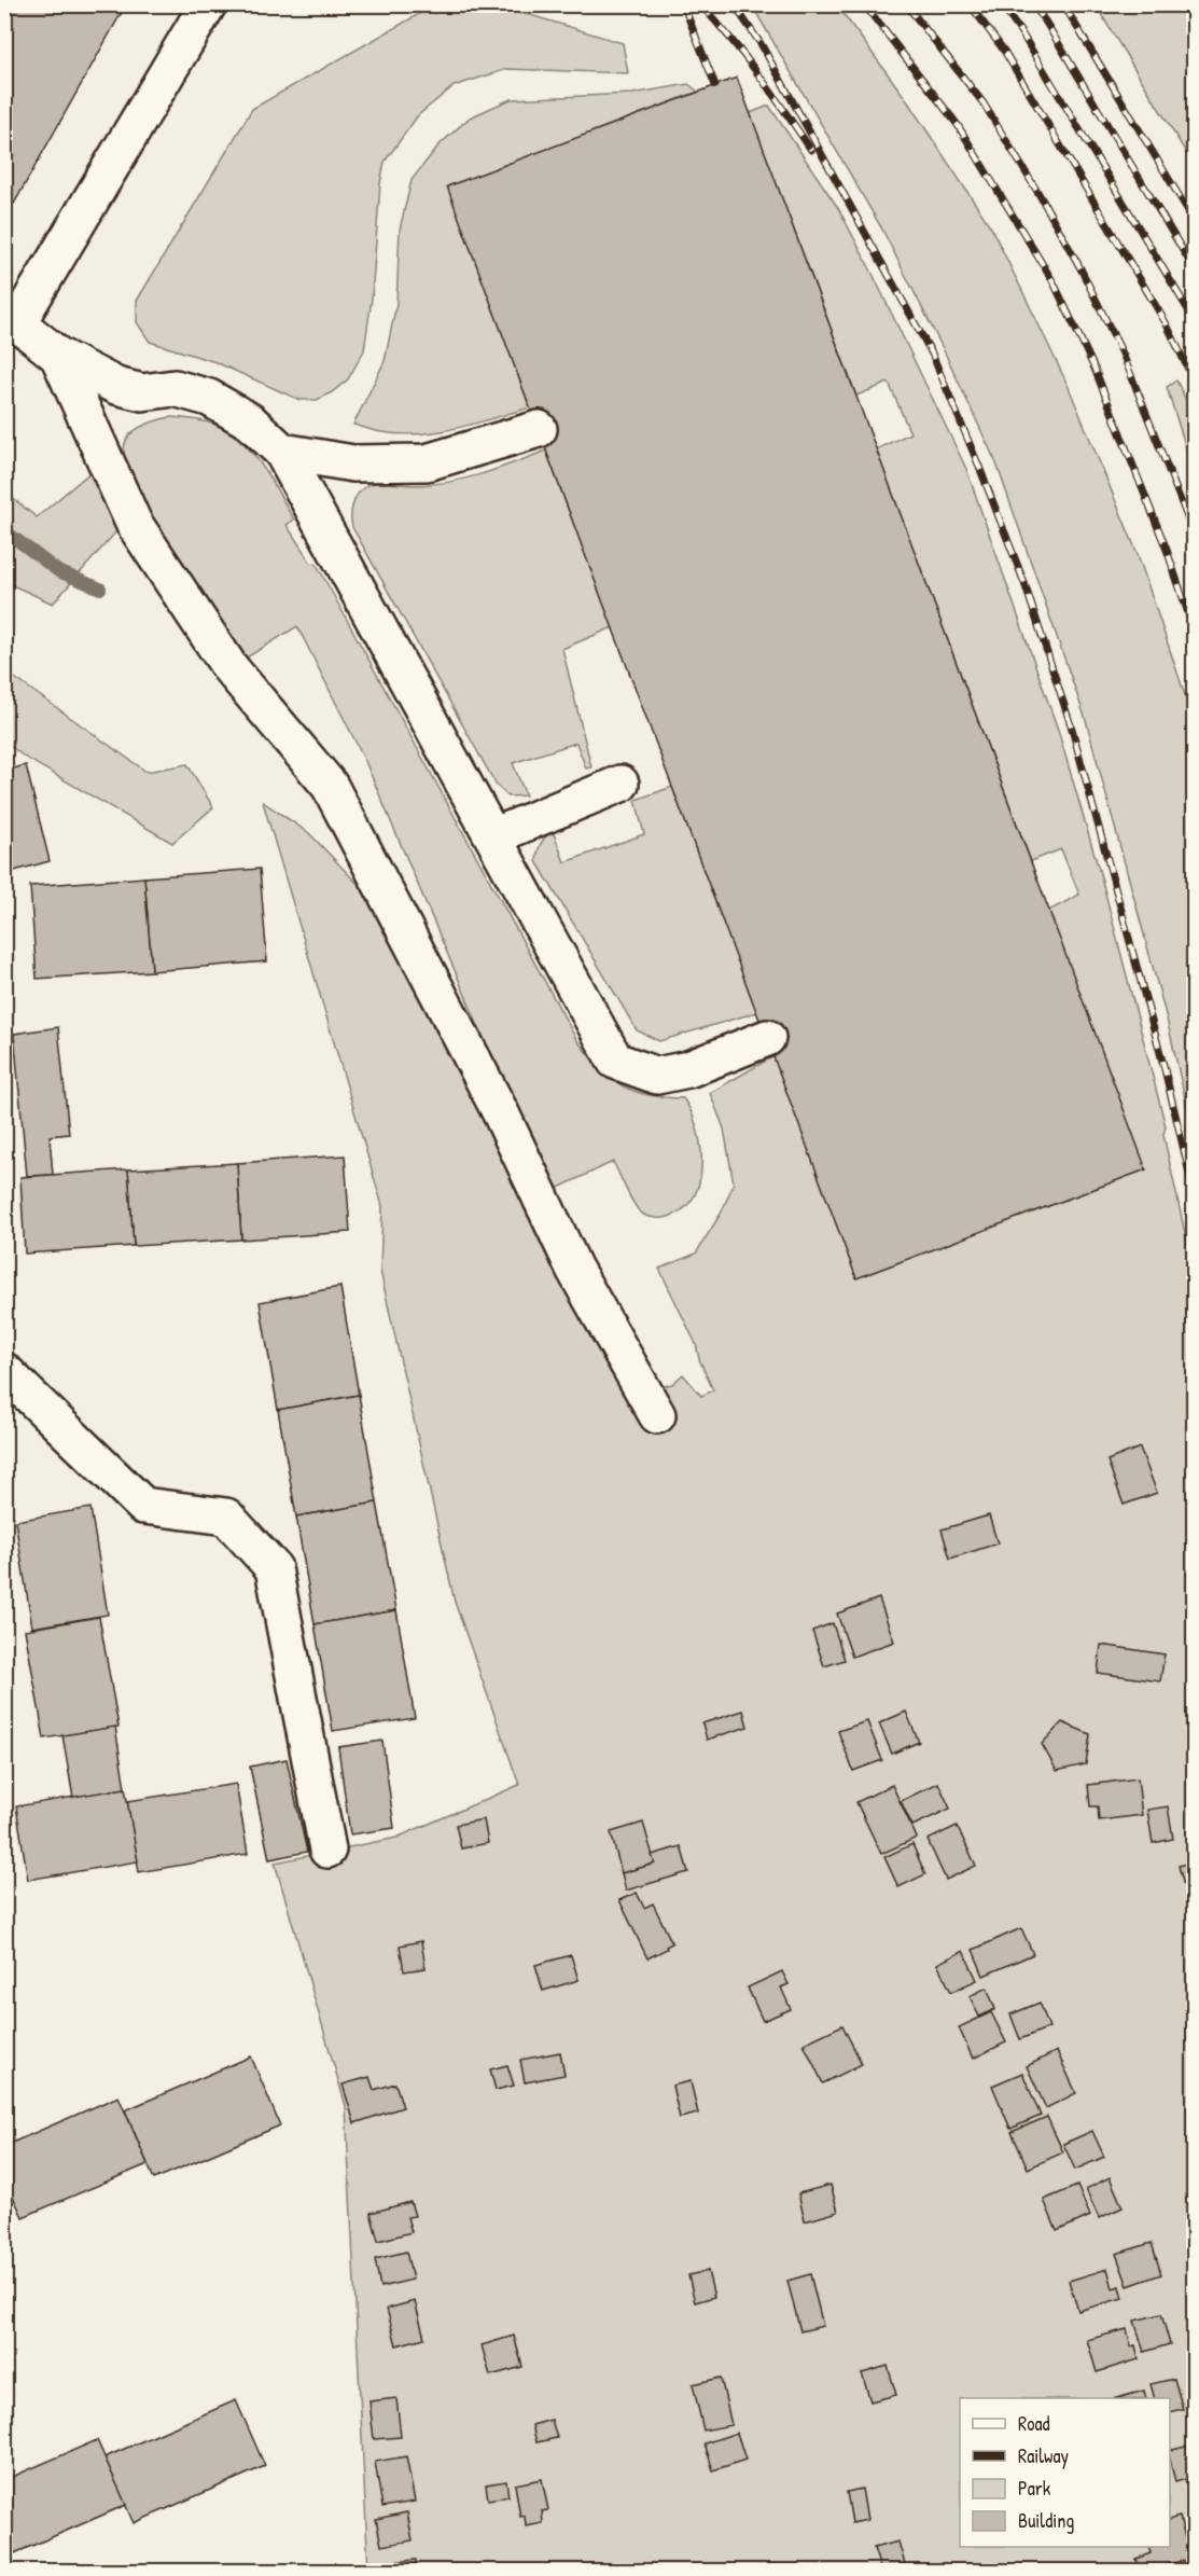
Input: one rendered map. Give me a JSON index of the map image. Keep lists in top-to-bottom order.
{
  "legend": [
    "Road",
    "Railway",
    "Park",
    "Building"
  ]
}
